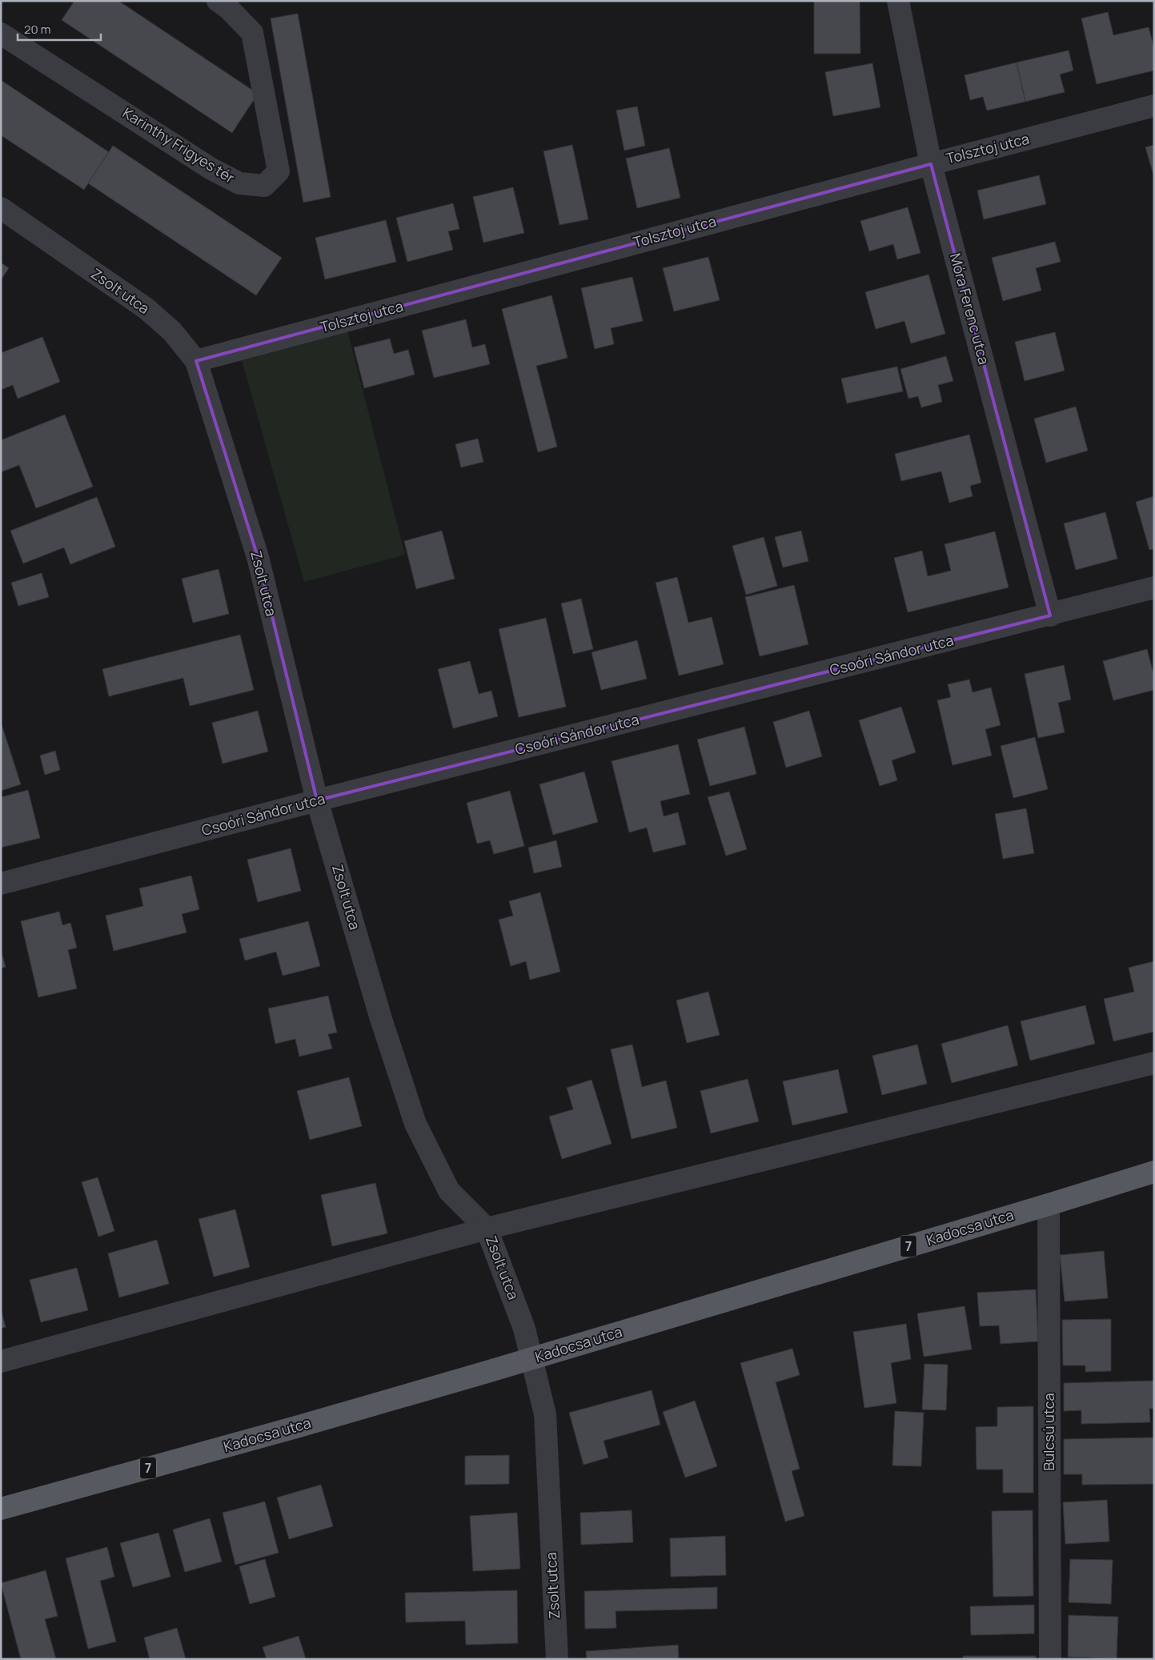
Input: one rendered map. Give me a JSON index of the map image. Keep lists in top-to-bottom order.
{
  "streets": {
    "main road": ["Kadocsa utca", "7"],
    "street": [
      "Karinthy Frigyes tér",
      "Tolsztoj utca",
      "Zsolt utca",
      "Móra Ferenc utca",
      "Csoóri Sándor utca",
      "Bulcsú utca"
    ]
  },
  "crossings": [
    ["Tolsztoj utca", "Zsolt utca"],
    ["Tolsztoj utca", "Móra Ferenc utca"],
    ["Zsolt utca", "Csoóri Sándor utca"],
    ["Zsolt utca", "Kadocsa utca"],
    ["Móra Ferenc utca", "Csoóri Sándor utca"],
    ["Kadocsa utca", "Bulcsú utca"]
  ],
  "scale_bar": "20 m"
}
